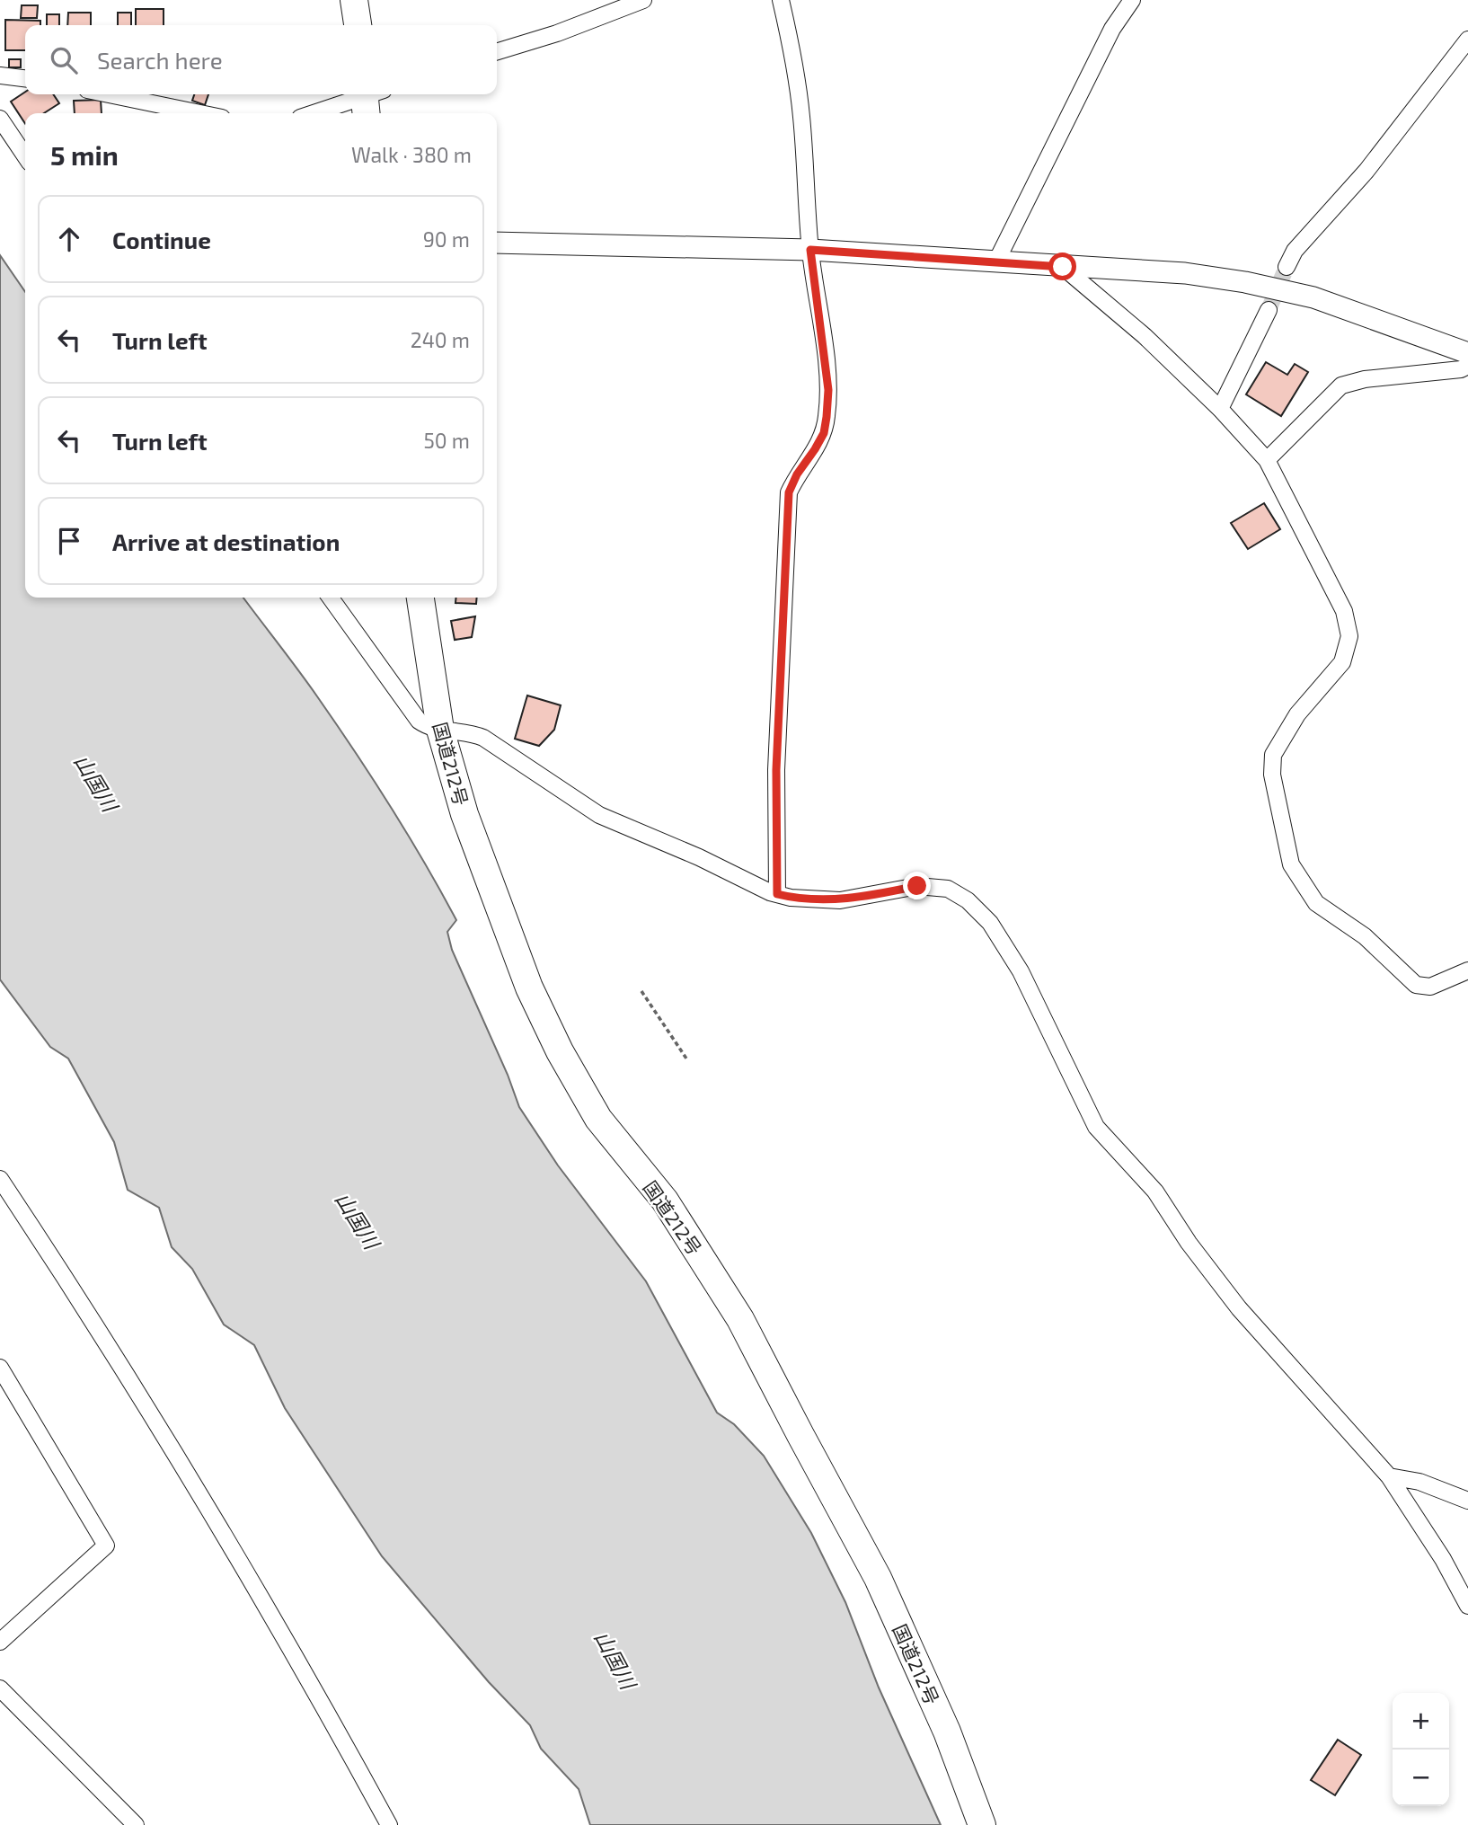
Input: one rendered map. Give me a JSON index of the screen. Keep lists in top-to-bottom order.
{
  "streets": {
    "highway": ["国道212号"]
  },
  "water": ["山国川"],
  "page": {
    "search": "Search here",
    "heading": ["5 min", "Walk · 380 m"],
    "list": [
      ["Continue", "90 m"],
      ["Turn left", "240 m"],
      ["Turn left", "50 m"],
      "Arrive at destination"
    ],
    "map_buttons": ["+", "−"]
  }
}
